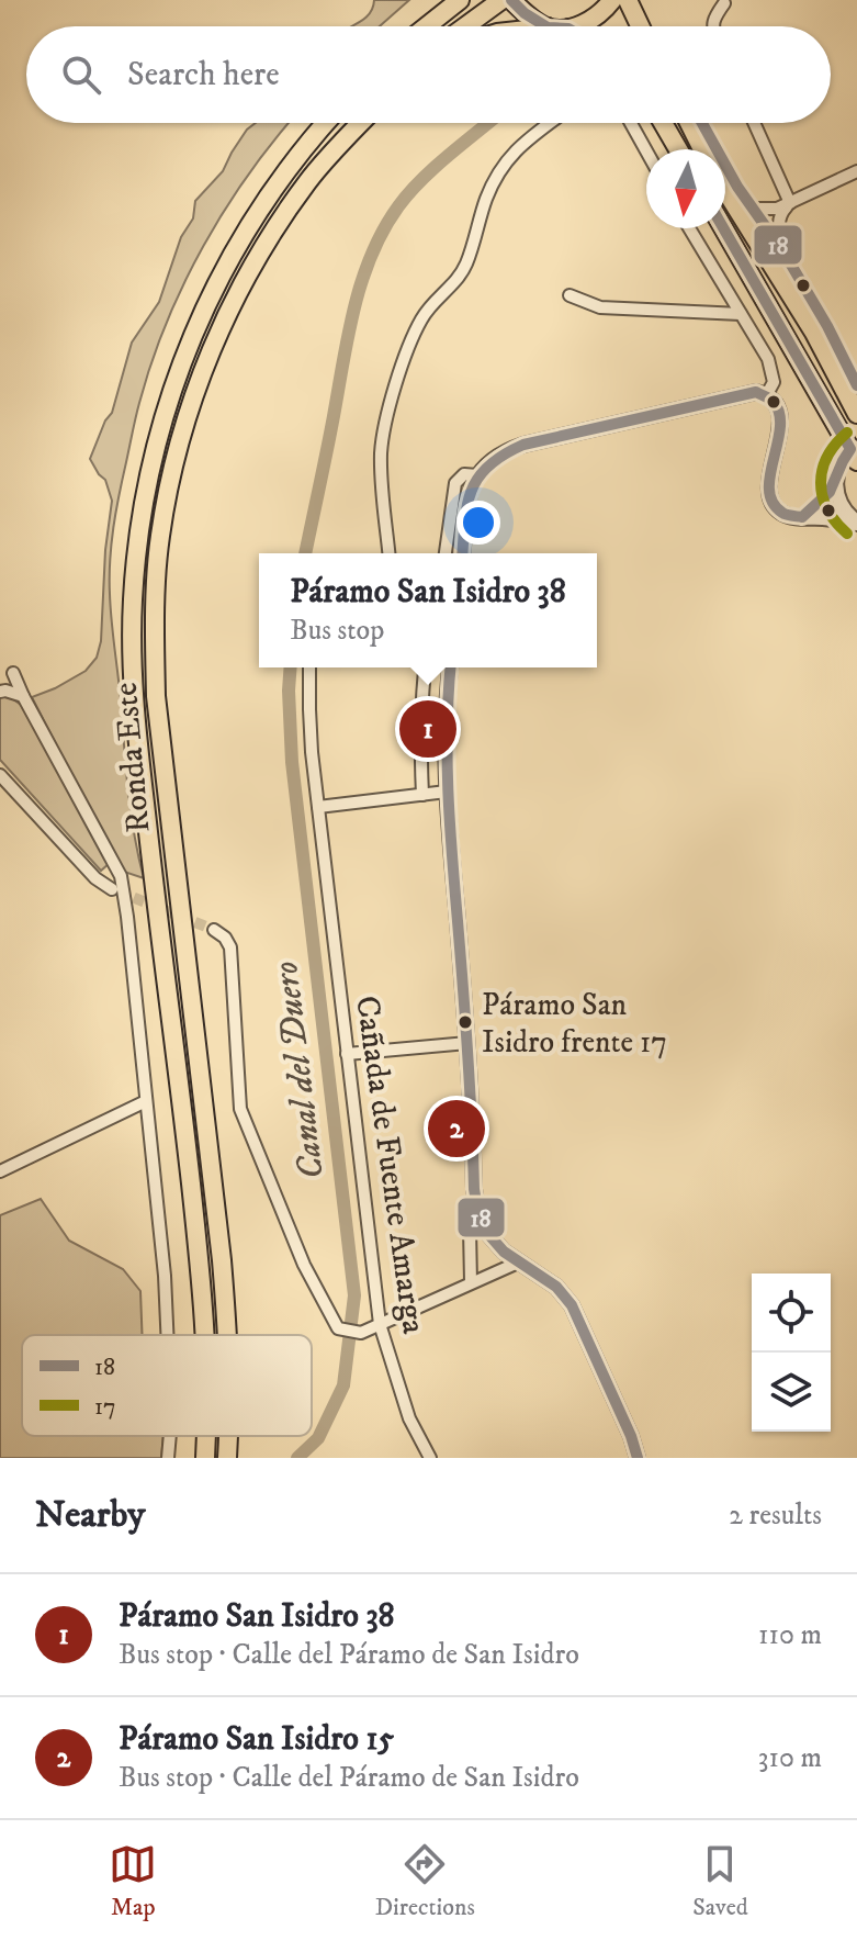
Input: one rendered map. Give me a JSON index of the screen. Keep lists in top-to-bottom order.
{
  "streets": {
    "main road": ["Ronda Este"],
    "street": ["Cañada de Fuente Amarga"]
  },
  "water": ["Canal del Duero"],
  "places": ["Páramo San Isidro frente 17"],
  "lines": ["transit line 18", "transit line 17"],
  "legend": ["18", "17"],
  "north": "bottom",
  "page": {
    "search": "Search here",
    "popup": ["Páramo San Isidro 38", "Bus stop"],
    "pins": ["1", "2"],
    "heading": ["Nearby", "2 results"],
    "list": [
      {
        "mark": "1",
        "name": "Páramo San Isidro 38",
        "note": "Bus stop · Calle del Páramo de San Isidro",
        "value": "110 m"
      },
      {
        "mark": "2",
        "name": "Páramo San Isidro 15",
        "note": "Bus stop · Calle del Páramo de San Isidro",
        "value": "310 m"
      }
    ],
    "nav": ["Map", "Directions", "Saved"]
  }
}
